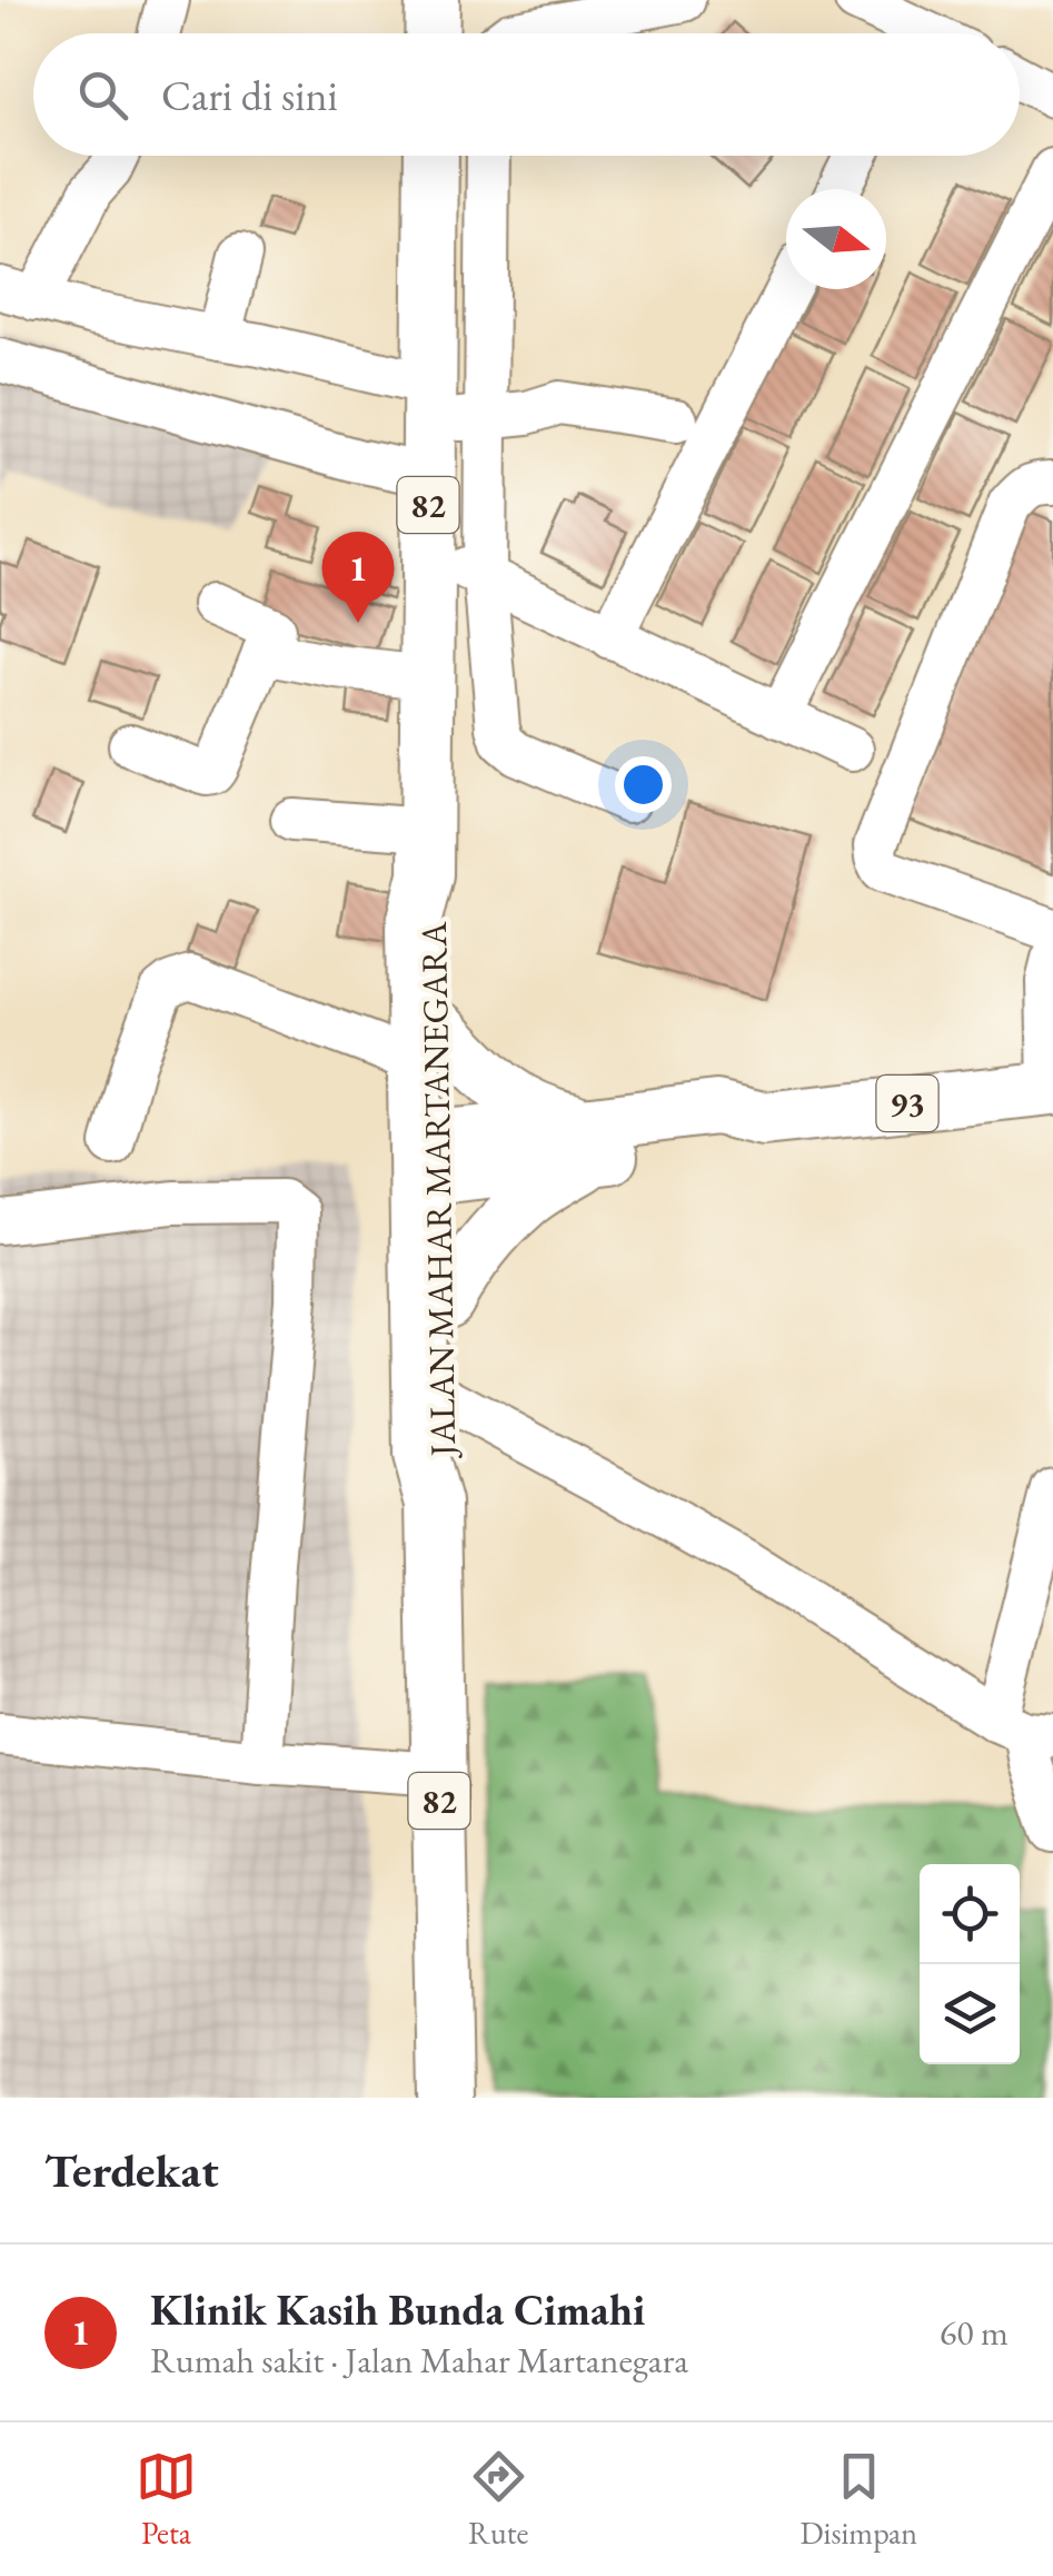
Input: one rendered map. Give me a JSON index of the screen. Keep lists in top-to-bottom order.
{
  "streets": {
    "main road": ["82", "93", "JALAN MAHAR MARTANEGARA"]
  },
  "crossings": [
    ["93", "JALAN MAHAR MARTANEGARA"]
  ],
  "north": "right",
  "page": {
    "search": "Cari di sini",
    "pins": "1",
    "heading": "Terdekat",
    "list": [
      {
        "mark": "1",
        "name": "Klinik Kasih Bunda Cimahi",
        "note": "Rumah sakit · Jalan Mahar Martanegara",
        "value": "60 m"
      }
    ],
    "nav": ["Peta", "Rute", "Disimpan"]
  }
}
